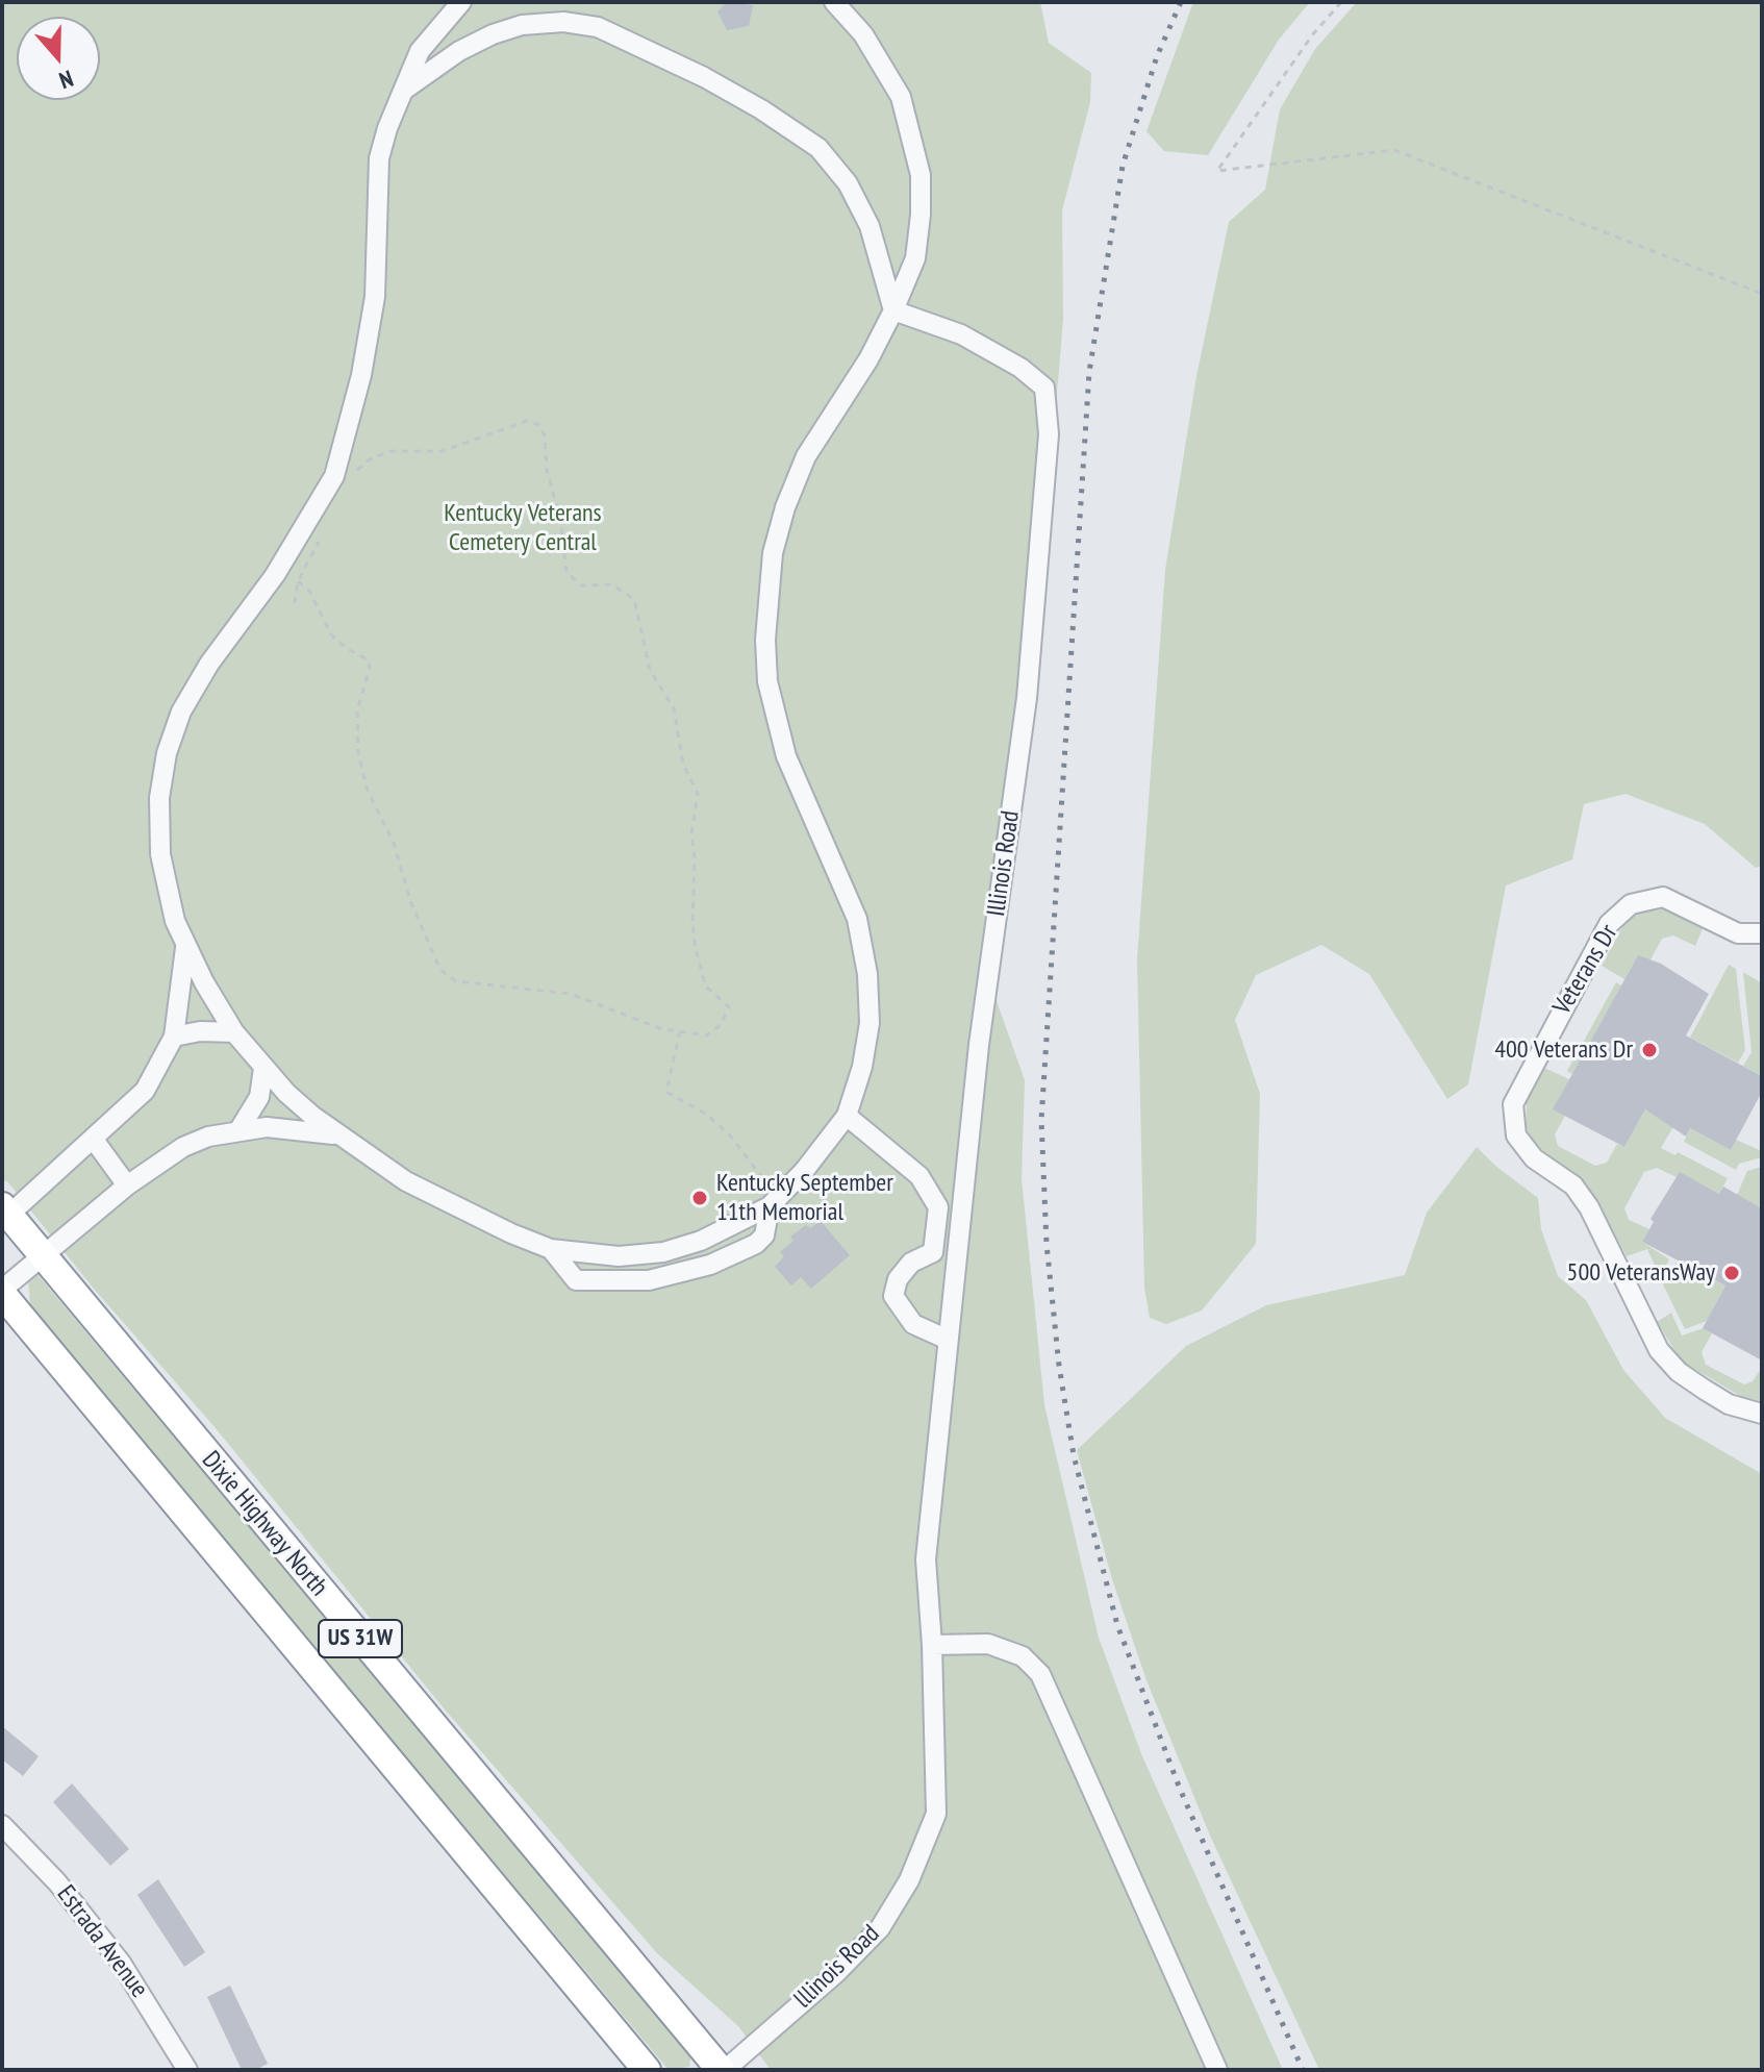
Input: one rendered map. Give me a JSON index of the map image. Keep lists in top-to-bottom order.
{
  "streets": {
    "highway": ["Dixie Highway North", "US 31W"],
    "street": [
      "Illinois Road",
      "Veterans Dr",
      "Estrada Avenue",
      "lllinois Road"
    ]
  },
  "crossings": [
    ["Illinois Road", "lllinois Road"],
    ["Dixie Highway North", "lllinois Road"]
  ],
  "parks": ["Kentucky Veterans Cemetery Central"],
  "places": ["400 Veterans Dr", "Kentucky September 11th Memorial", "500 VeteransWay"],
  "north": "bottom"
}
